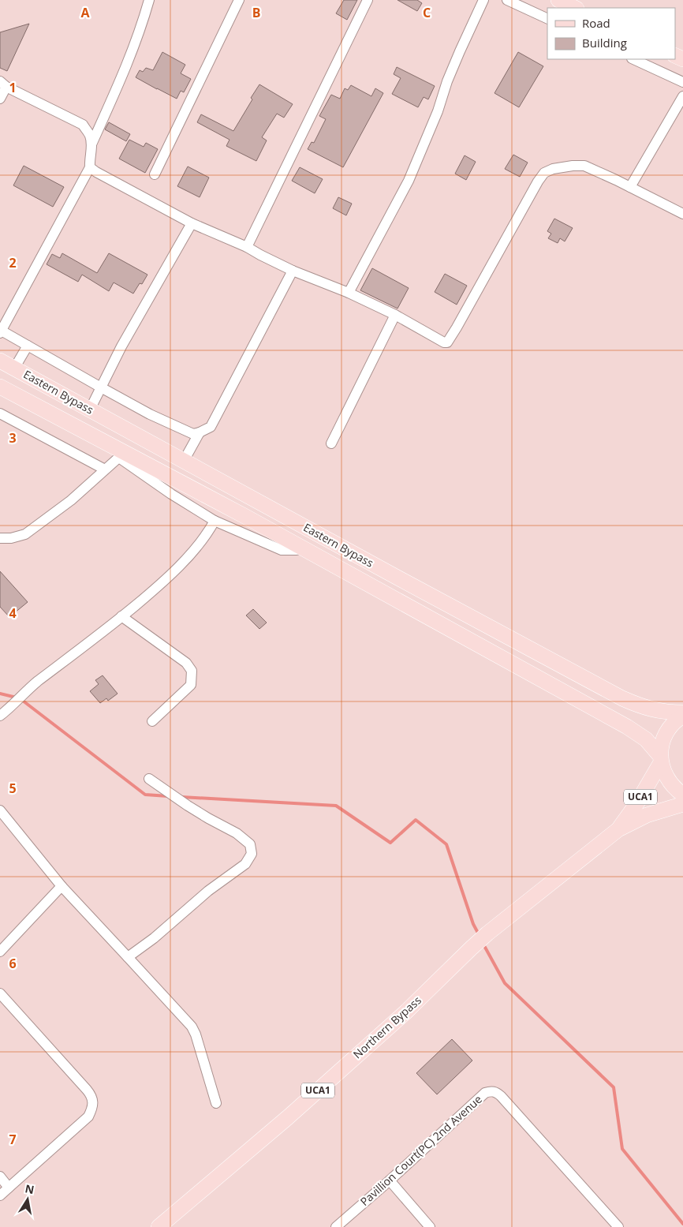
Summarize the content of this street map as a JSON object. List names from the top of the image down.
{
  "streets": {
    "main road": ["Eastern Bypass", "UCA1", "Northern Bypass"],
    "street": ["Pavillion Court(PC) 2nd Avenue"]
  },
  "crossings": [
    ["Eastern Bypass", "UCA1"],
    ["UCA1", "Northern Bypass"]
  ],
  "legend": ["Road", "Building"],
  "north": "top",
  "grid": {
    "columns": ["A", "B", "C"],
    "rows": [
      "1",
      "2",
      "3",
      "4",
      "5",
      "6",
      "7"
    ]
  }
}
